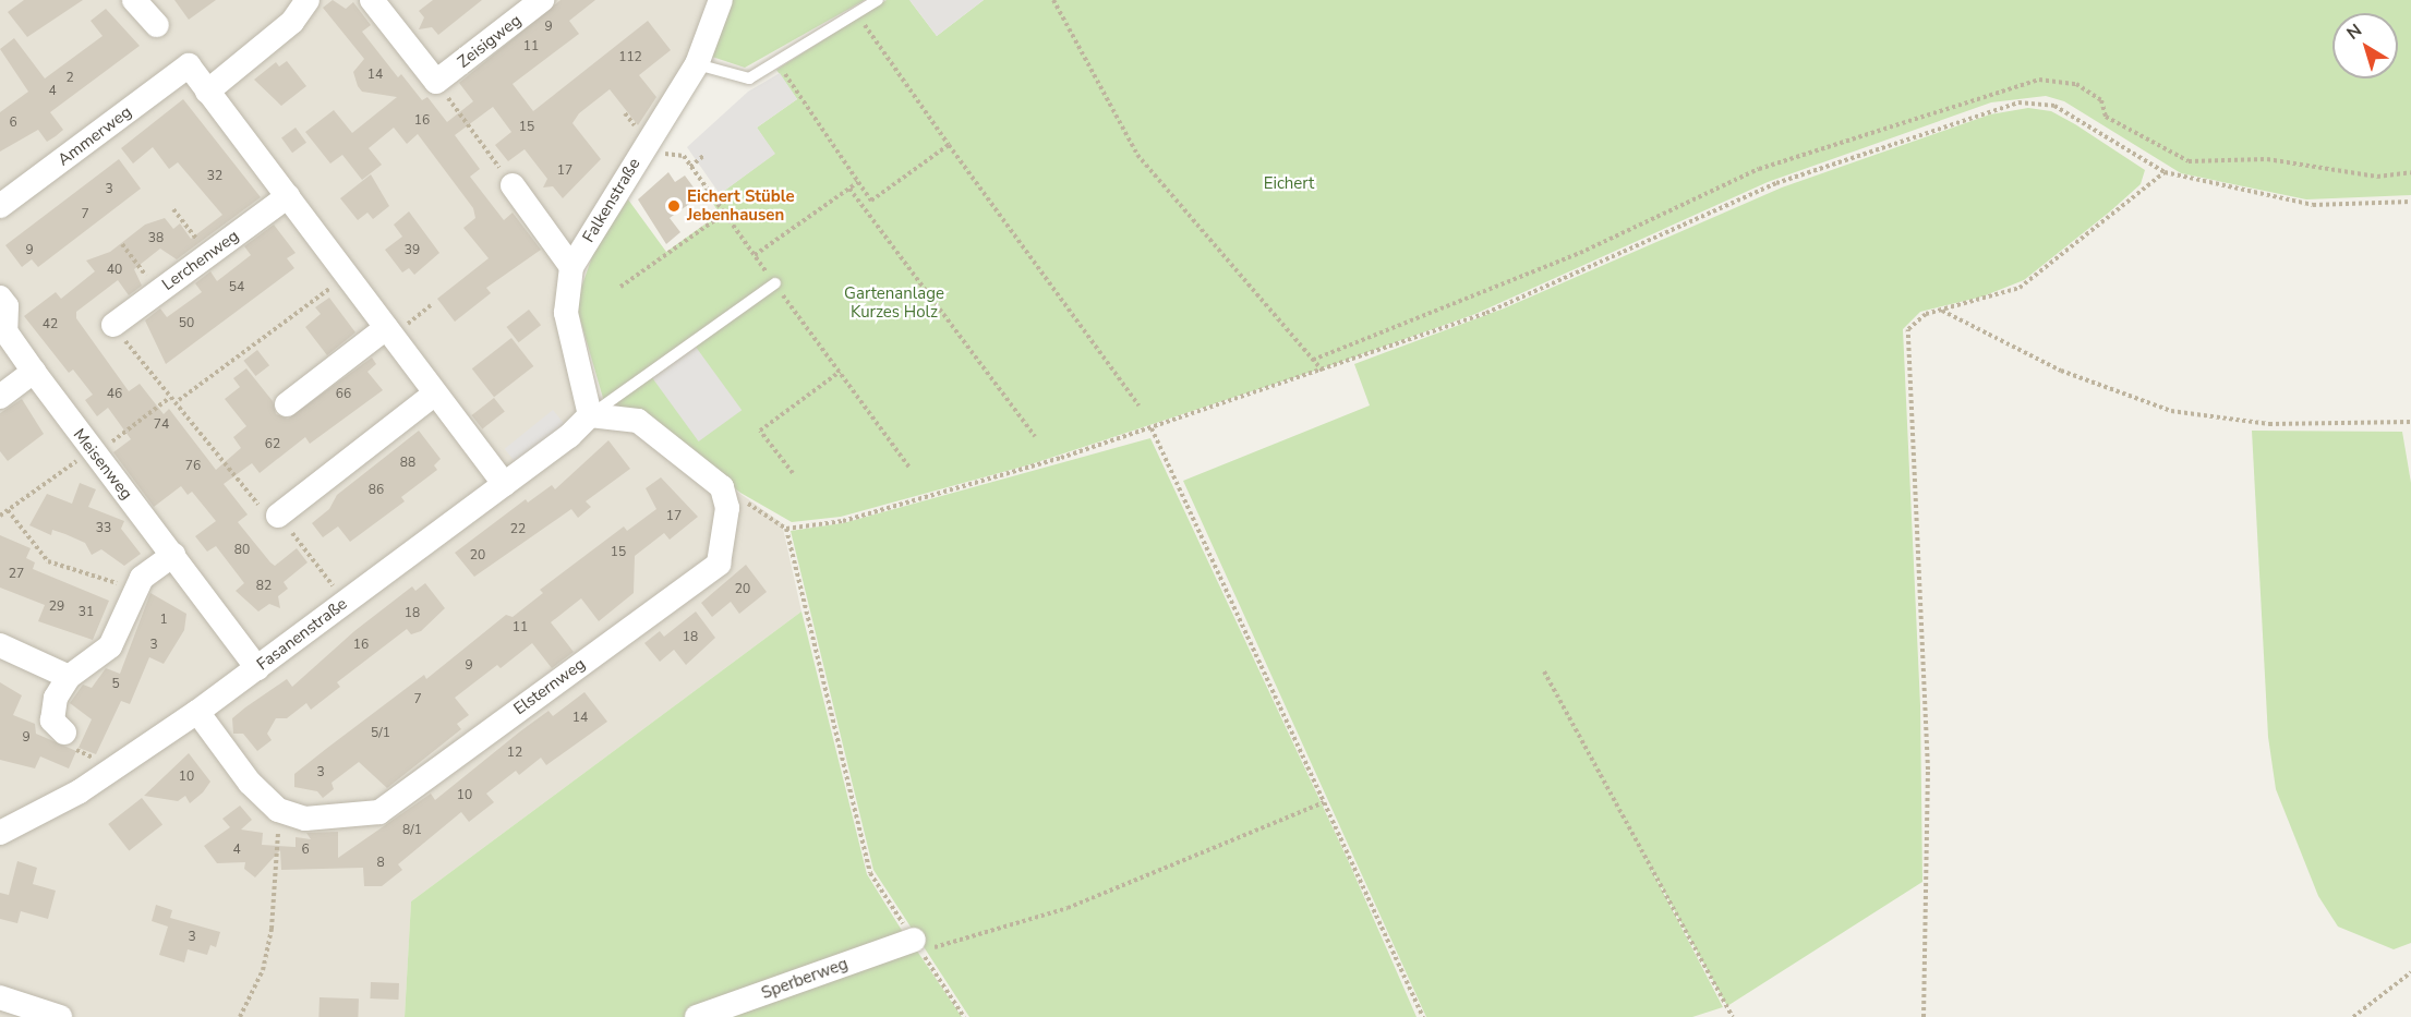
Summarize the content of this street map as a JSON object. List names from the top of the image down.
{
  "streets": {
    "street": [
      "Zeisigweg",
      "Ammerweg",
      "Falkenstraße",
      "Lerchenweg",
      "Meisenweg",
      "Fasanenstraße",
      "Elsternweg",
      "Sperberweg"
    ]
  },
  "crossings": [
    ["Falkenstraße", "Fasanenstraße"],
    ["Meisenweg", "Fasanenstraße"],
    ["Fasanenstraße", "Elsternweg"]
  ],
  "parks": ["Eichert", "Gartenanlage Kurzes Holz"],
  "places": ["Eichert Stüble Jebenhausen"],
  "house_numbers": [
    "9",
    "11",
    "112",
    "14",
    "2",
    "4",
    "16",
    "6",
    "15",
    "17",
    "32",
    "3",
    "7",
    "38",
    "9",
    "39",
    "40",
    "54",
    "50",
    "42",
    "46",
    "66",
    "74",
    "62",
    "88",
    "76",
    "86",
    "17",
    "33",
    "22",
    "80",
    "15",
    "20",
    "27",
    "82",
    "20",
    "29",
    "31",
    "18",
    "1",
    "11",
    "18",
    "3",
    "16",
    "9",
    "5",
    "7",
    "14",
    "5/1",
    "9",
    "12",
    "3",
    "10",
    "10",
    "8/1",
    "4",
    "6",
    "8",
    "3"
  ],
  "north": "top left"
}
